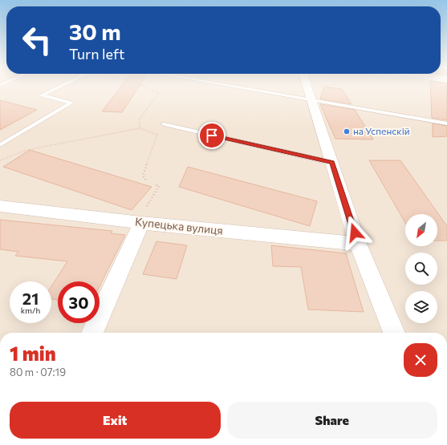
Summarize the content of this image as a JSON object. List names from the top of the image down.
{
  "streets": {
    "street": ["Купецька вулиця"]
  },
  "places": ["на Успенскій"],
  "north": "bottom left",
  "page": {
    "turn": ["30 m", "Turn left"],
    "speed": "21 km/h",
    "limit": "30",
    "heading": ["1 min", "80 m · 07:19"],
    "buttons": ["Exit", "Share"]
  }
}
